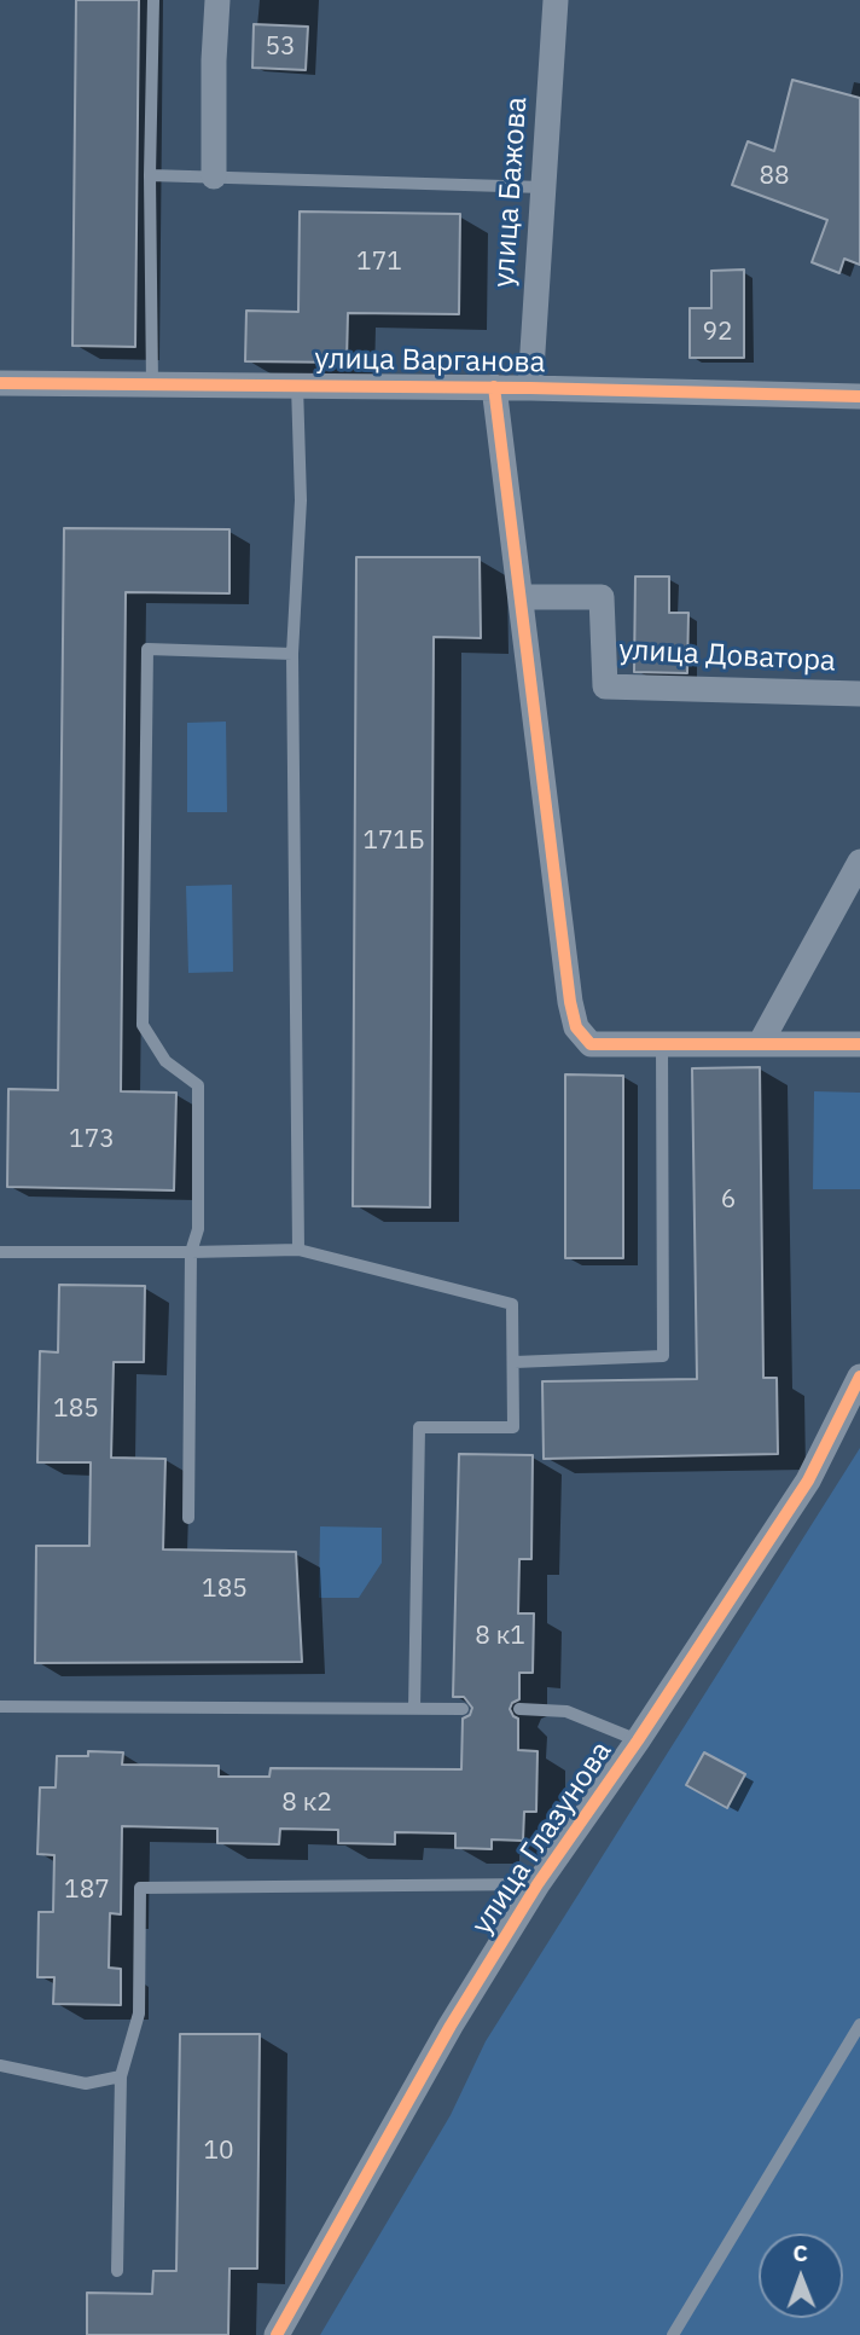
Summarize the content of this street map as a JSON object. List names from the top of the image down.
{
  "streets": {
    "street": [
      "улица Бажова",
      "улица Варганова",
      "улица Доватора",
      "улица Глазунова"
    ]
  },
  "crossings": [
    ["улица Бажова", "улица Варганова"]
  ],
  "house_numbers": [
    "53",
    "88",
    "171",
    "92",
    "171Б",
    "173",
    "6",
    "185",
    "185",
    "8 к1",
    "8 к2",
    "187",
    "10"
  ],
  "north": "top"
}
